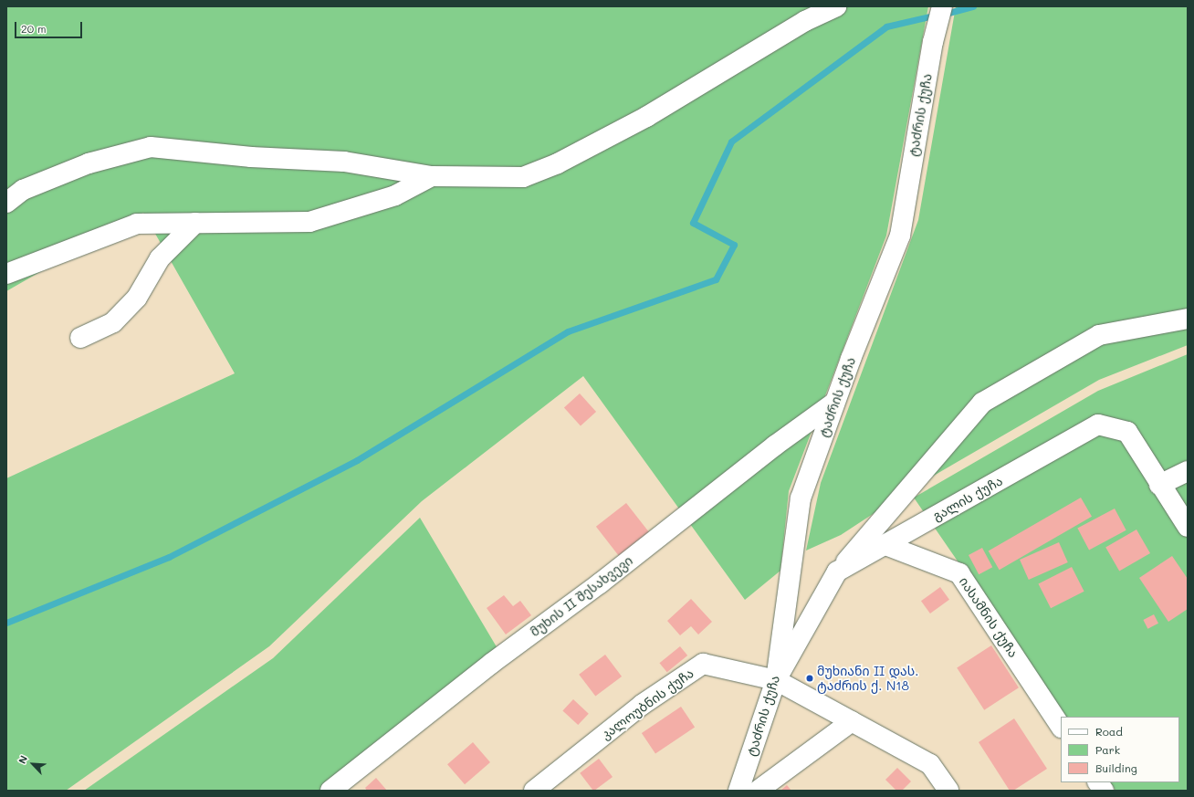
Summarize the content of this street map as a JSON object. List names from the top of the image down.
{
  "streets": {
    "street": [
      "ტაძრის ქუჩა",
      "გალის ქუჩა",
      "მუხის II შესახვევი",
      "იასამნის ქუჩა",
      "კალოუბნის ქუჩა"
    ]
  },
  "crossings": [
    ["ტაძრის ქუჩა", "მუხის II შესახვევი"],
    ["ტაძრის ქუჩა", "კალოუბნის ქუჩა"],
    ["გალის ქუჩა", "იასამნის ქუჩა"]
  ],
  "places": ["მუხიანი II დას. ტაძრის ქ. N18"],
  "legend": ["Road", "Park", "Building"],
  "scale_bar": "20 m",
  "north": "top left"
}
